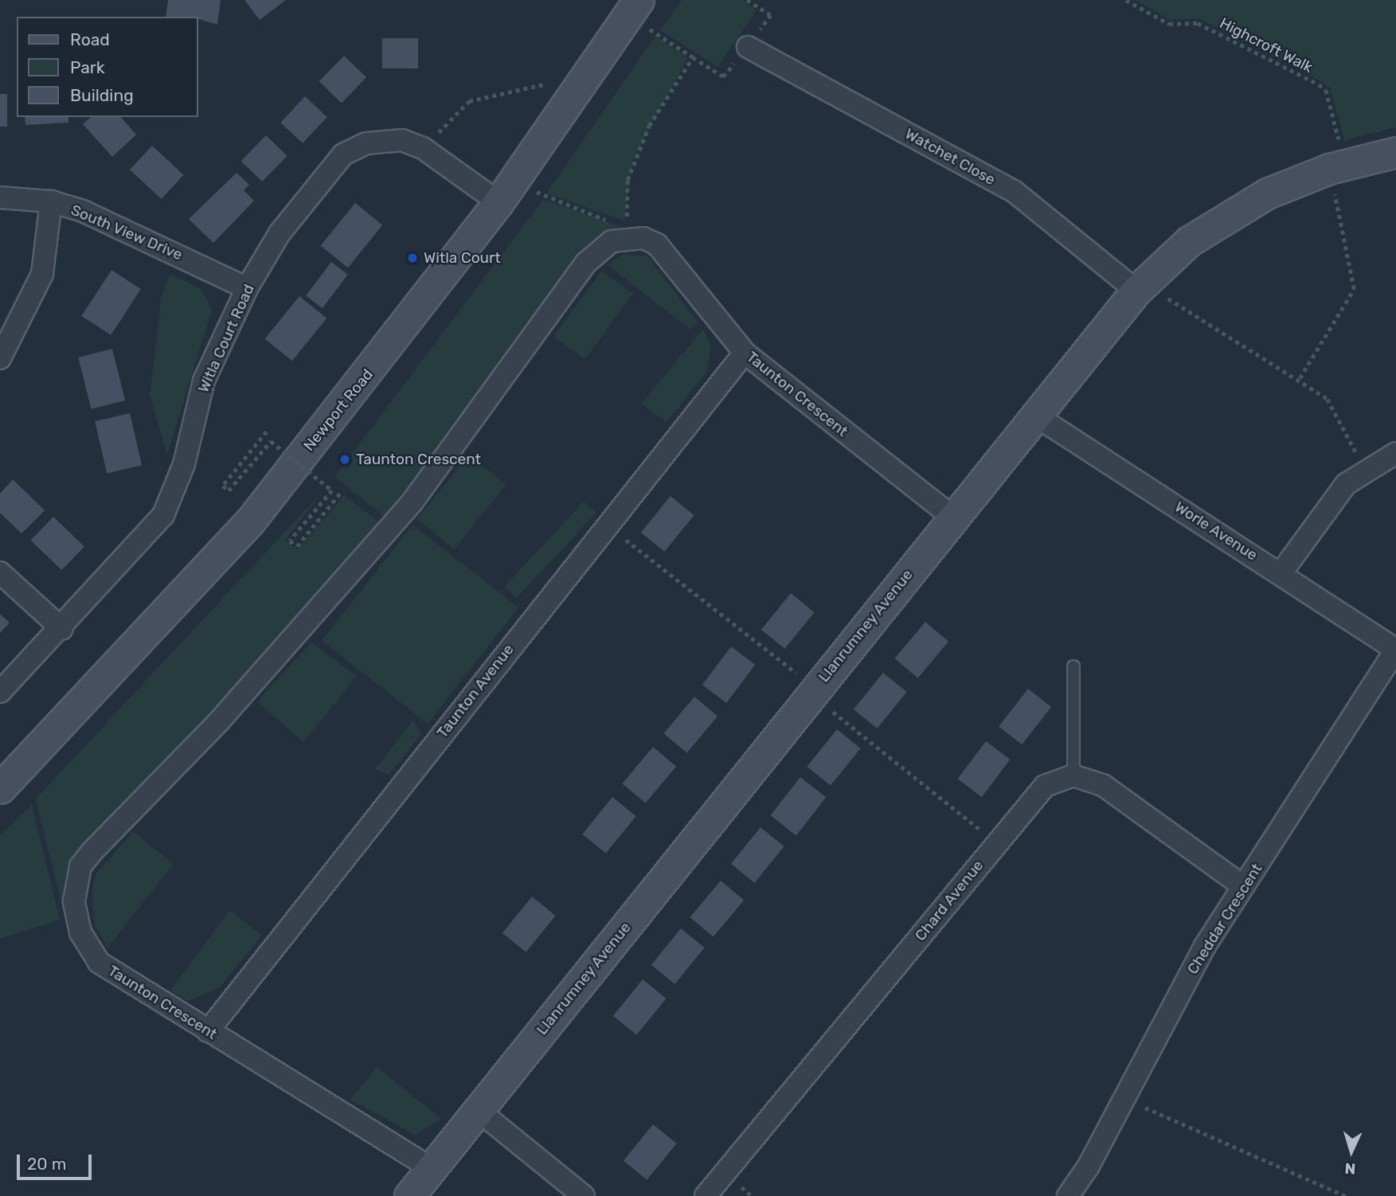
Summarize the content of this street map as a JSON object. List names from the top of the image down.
{
  "streets": {
    "street": [
      "Watchet Close",
      "South View Drive",
      "Witla Court Road",
      "Taunton Crescent",
      "Newport Road",
      "Worle Avenue",
      "Llanrumney Avenue",
      "Taunton Avenue",
      "Chard Avenue",
      "Cheddar Crescent"
    ],
    "path": ["Highcroft Walk"]
  },
  "crossings": [
    ["Highcroft Walk", "Llanrumney Avenue"],
    ["Watchet Close", "Llanrumney Avenue"],
    ["South View Drive", "Witla Court Road"],
    ["Witla Court Road", "Newport Road"],
    ["Taunton Crescent", "Llanrumney Avenue"],
    ["Taunton Crescent", "Taunton Avenue"],
    ["Worle Avenue", "Llanrumney Avenue"],
    ["Worle Avenue", "Cheddar Crescent"]
  ],
  "places": ["Witla Court", "Taunton Crescent"],
  "legend": ["Road", "Park", "Building"],
  "scale_bar": "20 m",
  "north": "bottom"
}
